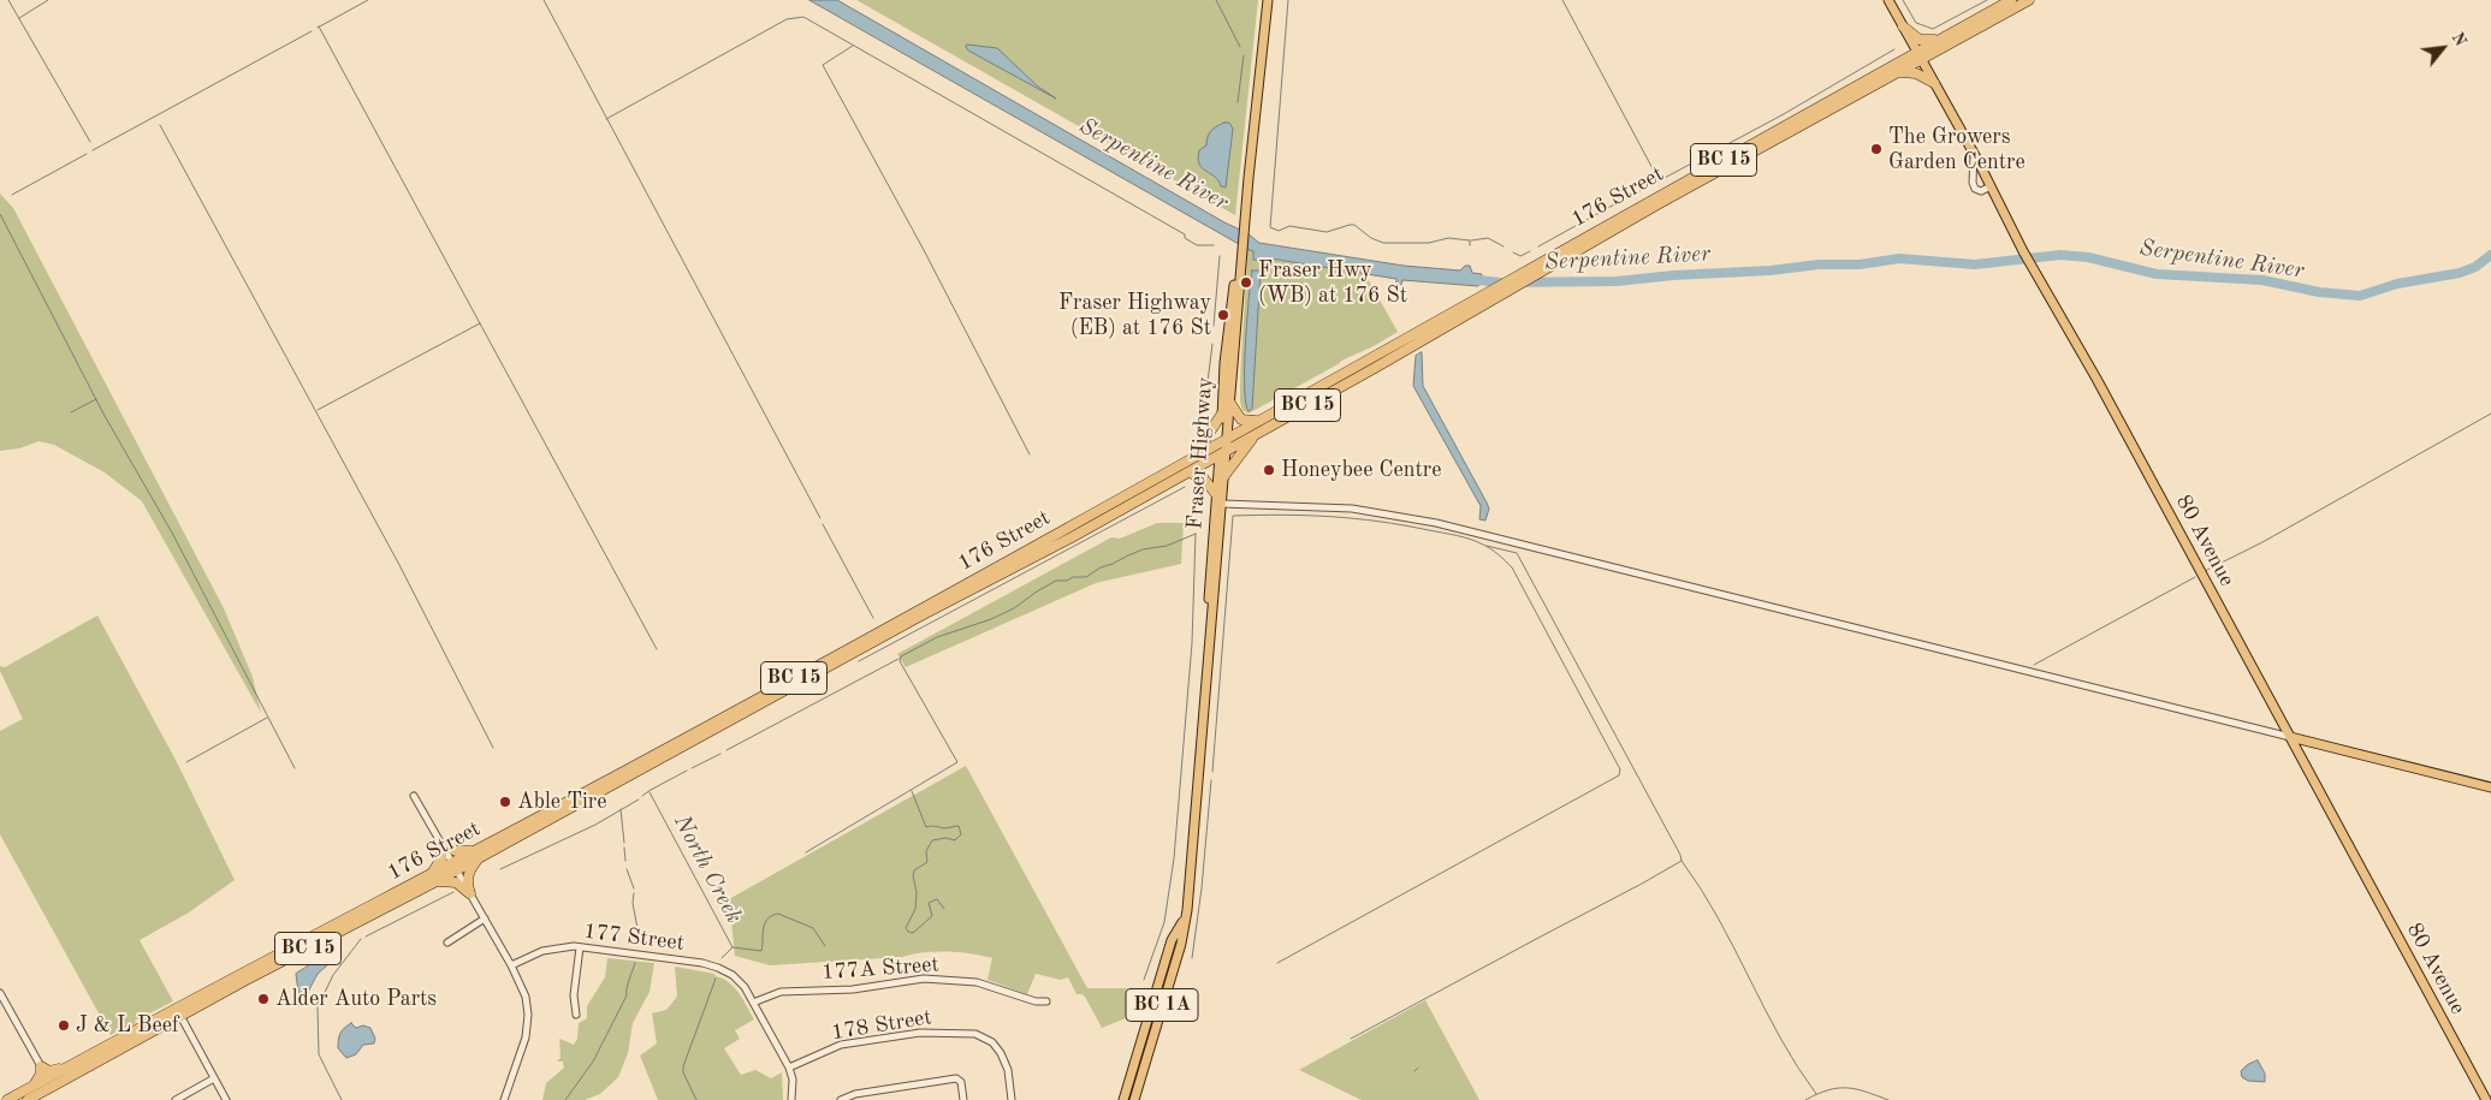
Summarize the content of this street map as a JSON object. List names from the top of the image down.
{
  "streets": {
    "highway": ["BC 15", "176 Street"],
    "main road": ["Fraser Highway", "80 Avenue", "BC 1A"],
    "street": ["177 Street", "177A Street", "178 Street"]
  },
  "crossings": [
    ["BC 15", "176 Street"],
    ["176 Street", "Fraser Highway"],
    ["176 Street", "80 Avenue"],
    ["177 Street", "177A Street"]
  ],
  "water": ["Serpentine River", "North Creek"],
  "places": [
    "The Growers Garden Centre",
    "Fraser Hwy (WB) at 176 St",
    "Fraser Highway (EB) at 176 St",
    "Honeybee Centre",
    "Able Tire",
    "Alder Auto Parts",
    "J & L Beef"
  ],
  "north": "top right"
}
